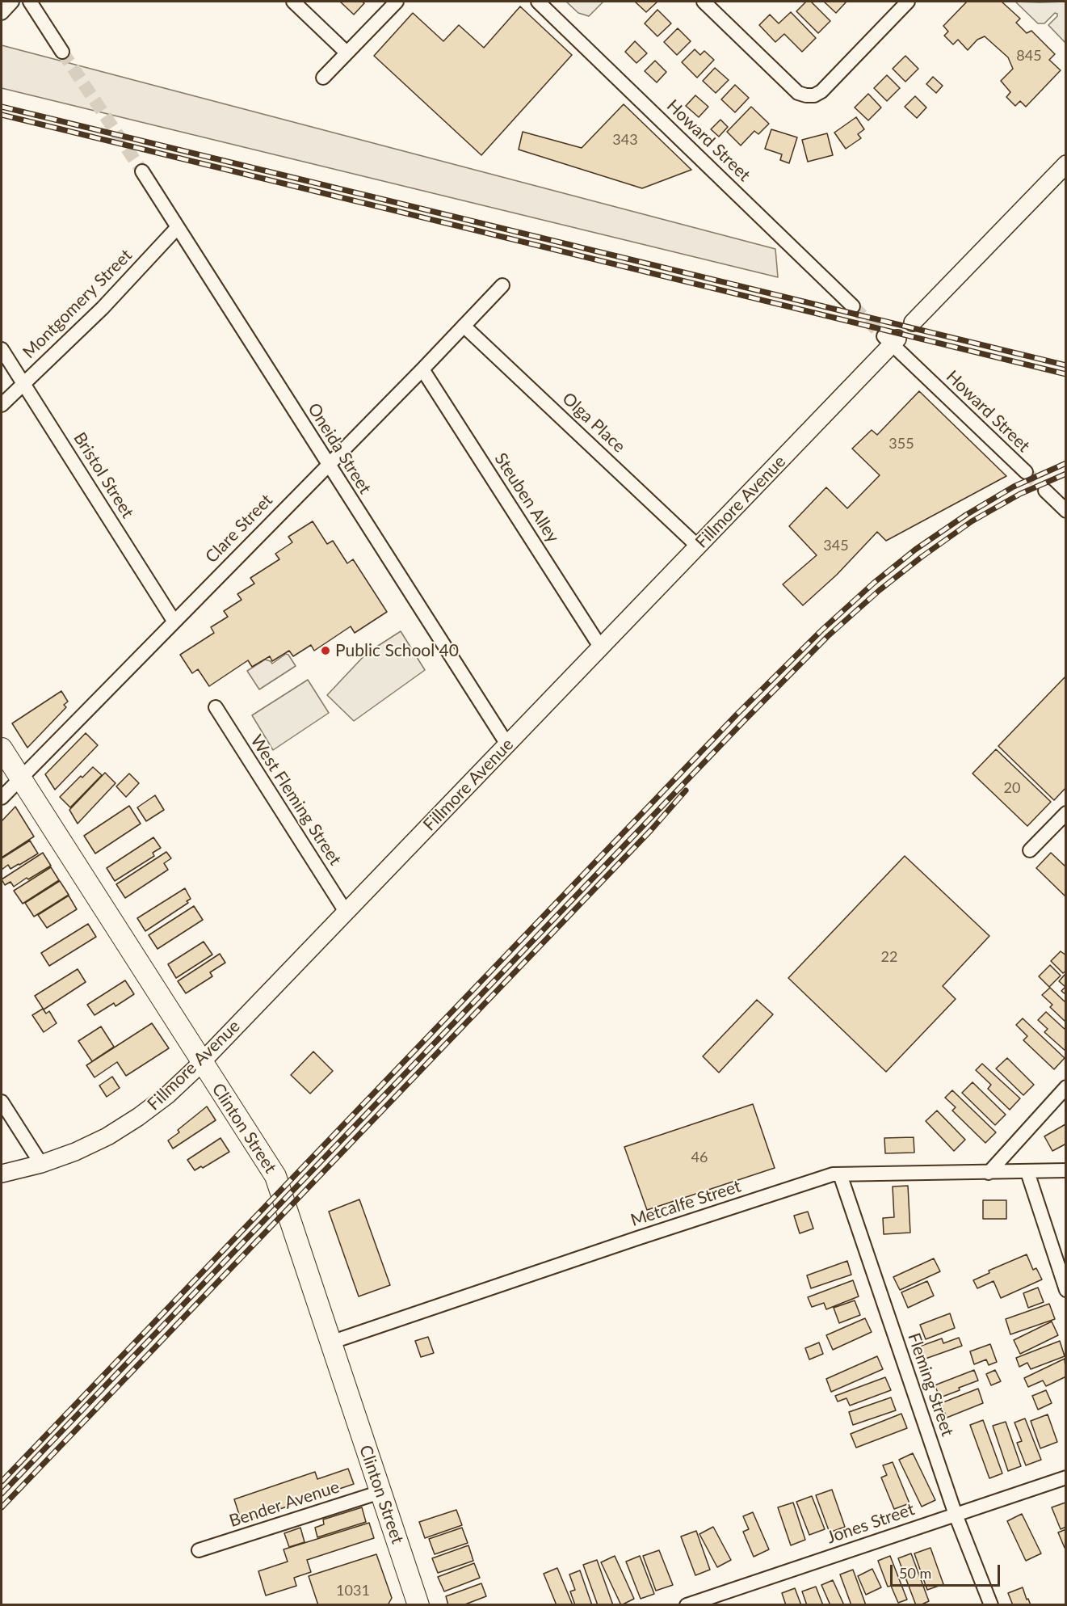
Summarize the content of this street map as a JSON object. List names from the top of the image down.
{
  "streets": {
    "main road": ["Clinton Street"],
    "street": [
      "Howard Street",
      "Montgomery Street",
      "Olga Place",
      "Oneida Street",
      "Bristol Street",
      "Steuben Alley",
      "Fillmore Avenue",
      "Clare Street",
      "West Fleming Street",
      "Metcalfe Street",
      "Fleming Street",
      "Bender Avenue",
      "Jones Street"
    ]
  },
  "crossings": [
    ["Howard Street", "Fillmore Avenue"],
    ["Montgomery Street", "Oneida Street"],
    ["Montgomery Street", "Bristol Street"],
    ["Olga Place", "Fillmore Avenue"],
    ["Olga Place", "Clare Street"],
    ["Oneida Street", "Fillmore Avenue"],
    ["Oneida Street", "Clare Street"],
    ["Bristol Street", "Clare Street"],
    ["Steuben Alley", "Fillmore Avenue"],
    ["Steuben Alley", "Clare Street"],
    ["Fillmore Avenue", "West Fleming Street"],
    ["Fillmore Avenue", "Clinton Street"],
    ["Clare Street", "Clinton Street"],
    ["Clinton Street", "Metcalfe Street"],
    ["Clinton Street", "Bender Avenue"],
    ["Metcalfe Street", "Fleming Street"],
    ["Fleming Street", "Jones Street"]
  ],
  "places": ["Public School 40"],
  "house_numbers": [
    "845",
    "343",
    "355",
    "345",
    "20",
    "22",
    "46",
    "1031"
  ],
  "scale_bar": "50 m"
}
